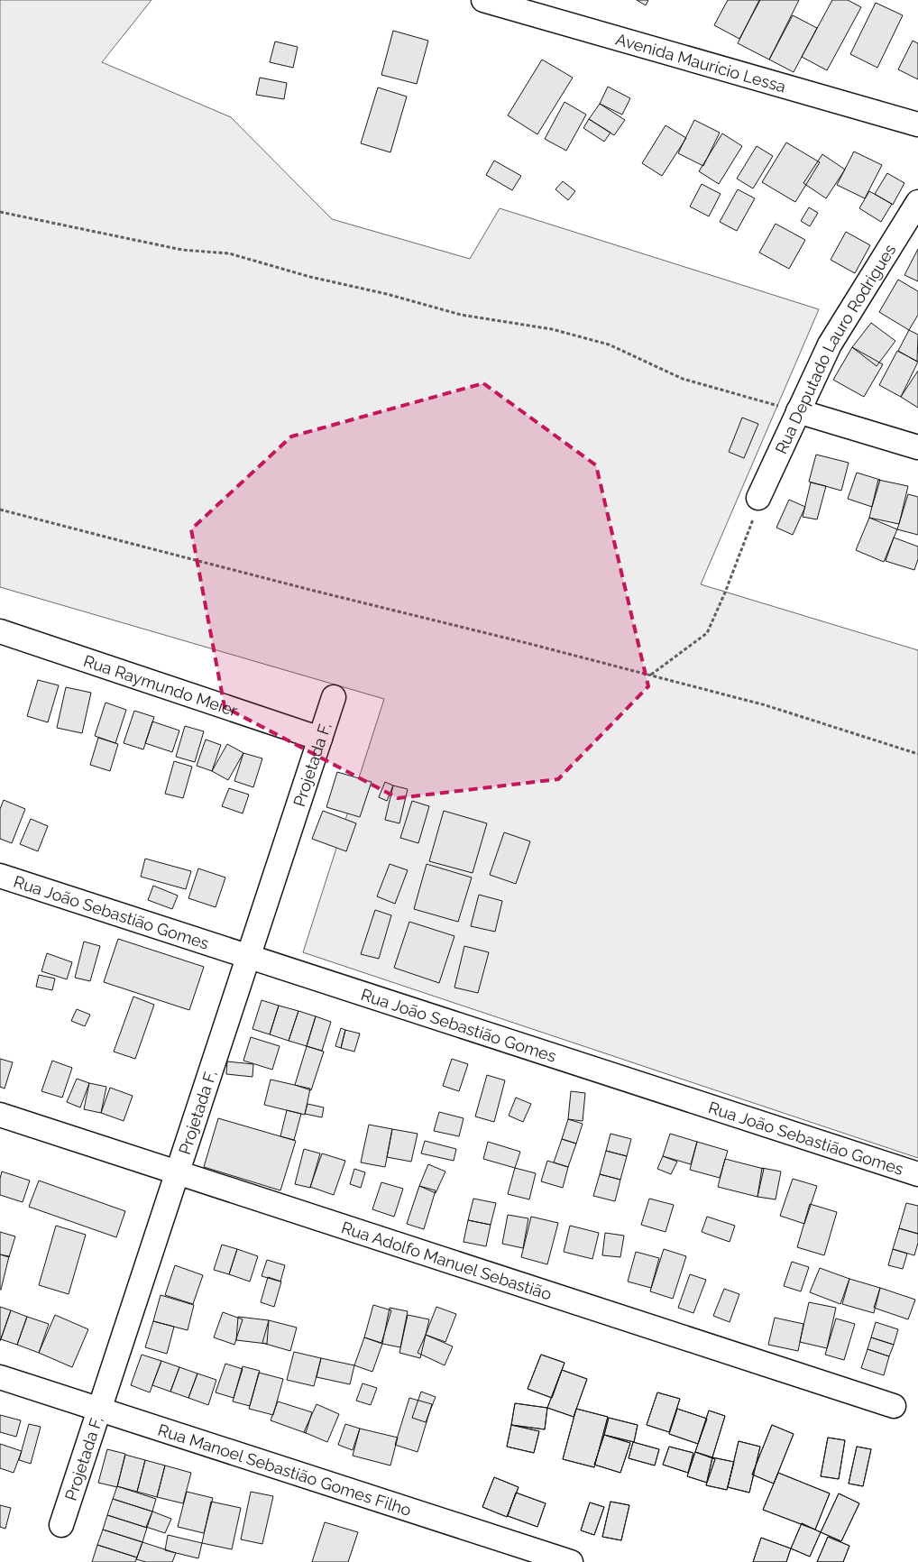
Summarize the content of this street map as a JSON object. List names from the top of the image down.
{
  "streets": {
    "street": [
      "Avenida Maurício Lessa",
      "Rua Deputado Lauro Rodrigues",
      "Rua Raymundo Meier",
      "Projetada F,",
      "Rua João Sebastião Gomes",
      "Rua Adolfo Manuel Sebastião",
      "Rua Manoel Sebastião Gomes Filho"
    ]
  },
  "crossings": [
    ["Rua Raymundo Meier", "Projetada F,"],
    ["Projetada F,", "Rua João Sebastião Gomes"],
    ["Projetada F,", "Rua Adolfo Manuel Sebastião"],
    ["Projetada F,", "Rua Manoel Sebastião Gomes Filho"]
  ]
}
